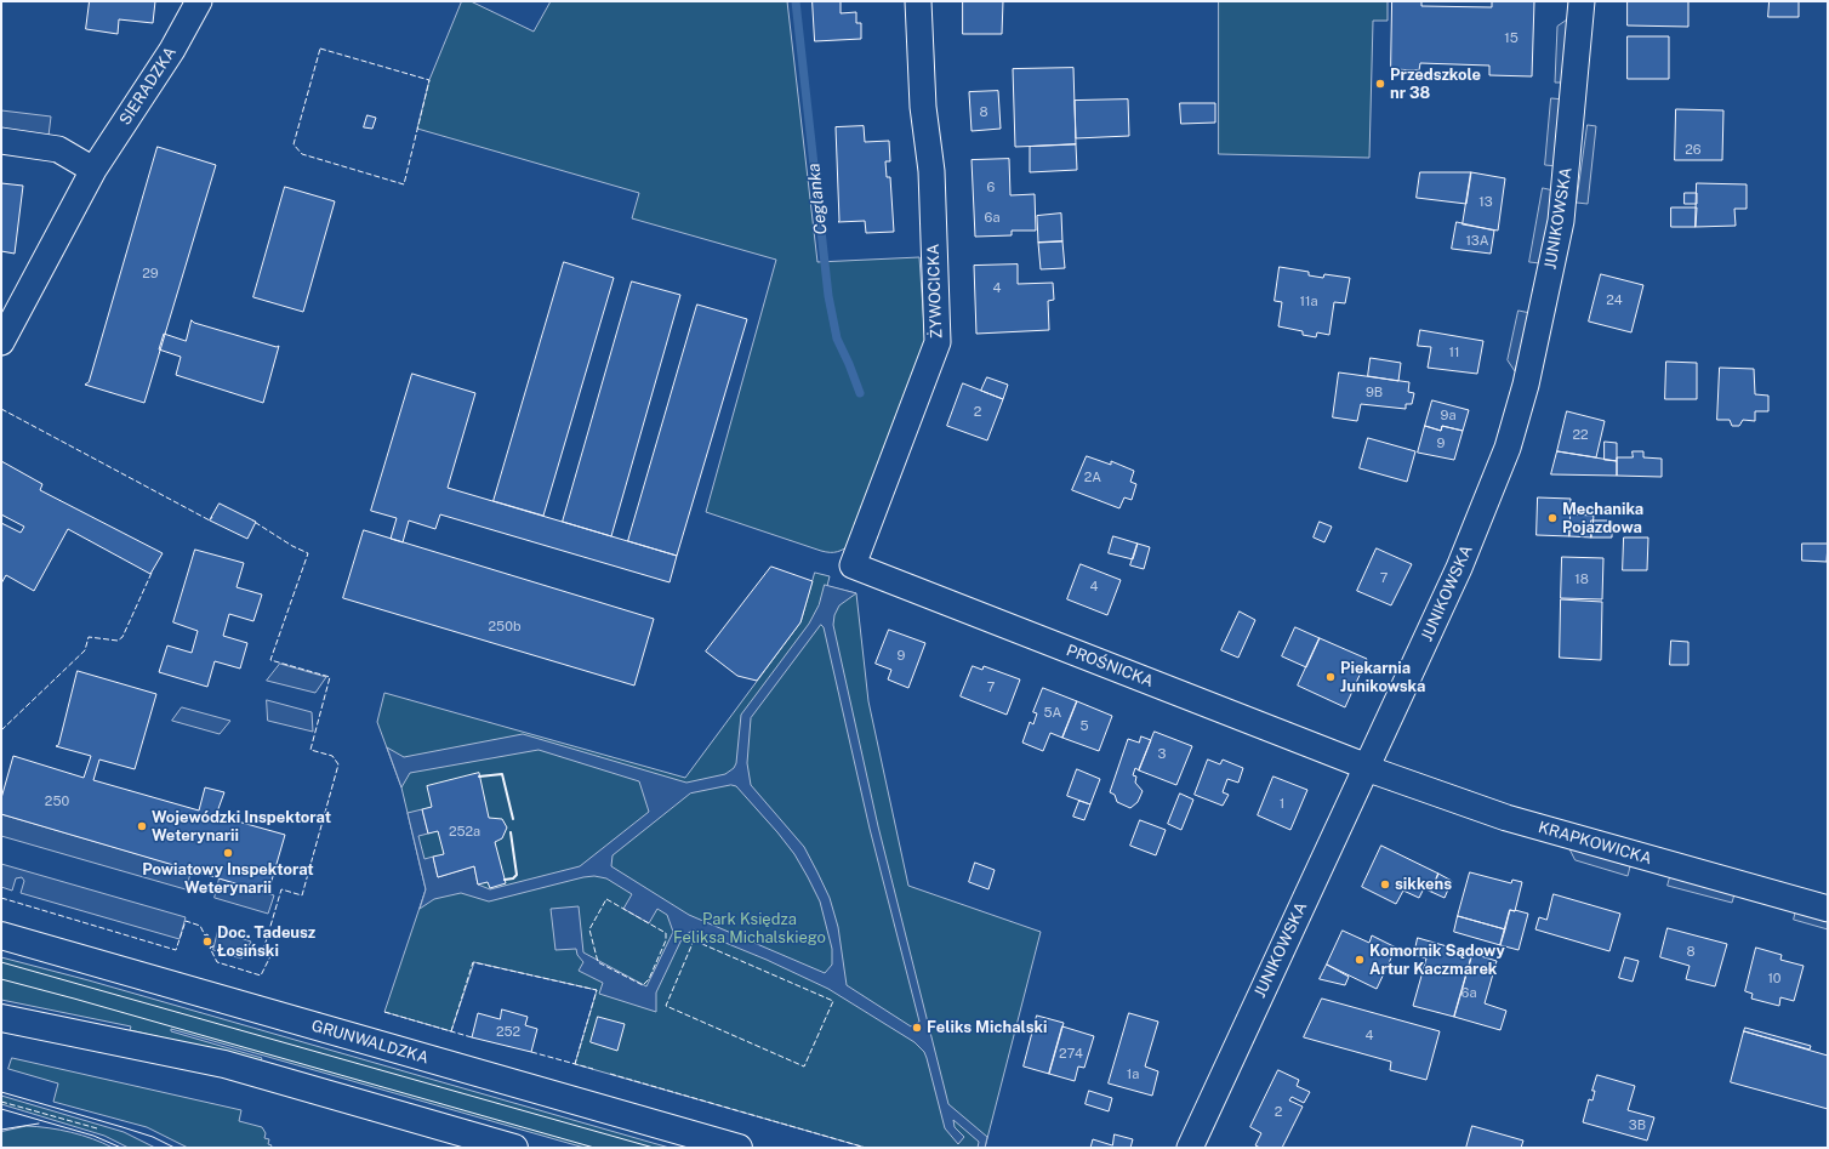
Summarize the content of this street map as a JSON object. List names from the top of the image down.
{
  "streets": {
    "street": [
      "SIERADZKA",
      "JUNIKOWSKA",
      "ŻYWOCICKA",
      "PROŚNICKA",
      "KRAPKOWICKA",
      "GRUNWALDZKA"
    ]
  },
  "crossings": [
    ["JUNIKOWSKA", "PROŚNICKA"],
    ["JUNIKOWSKA", "KRAPKOWICKA"],
    ["ŻYWOCICKA", "PROŚNICKA"],
    ["PROŚNICKA", "KRAPKOWICKA"]
  ],
  "water": ["Ceglanka"],
  "parks": ["Park Księdza Feliksa Michalskiego"],
  "places": [
    "Przedszkole nr 38",
    "Mechanika Pojazdowa",
    "Piekarnia Junikowska",
    "Wojewódzki Inspektorat Weterynarii",
    "Powiatowy Inspektorat Weterynarii",
    "sikkens",
    "Doc. Tadeusz Łosiński",
    "Komornik Sądowy Artur Kaczmarek",
    "Feliks Michalski"
  ],
  "house_numbers": [
    "15",
    "8",
    "26",
    "6",
    "13",
    "6a",
    "13A",
    "29",
    "4",
    "24",
    "11a",
    "11",
    "9B",
    "2",
    "9a",
    "22",
    "9",
    "2A",
    "7",
    "18",
    "4",
    "250b",
    "9",
    "7",
    "5A",
    "5",
    "3",
    "250",
    "1",
    "252a",
    "8",
    "10",
    "6a",
    "252",
    "4",
    "274",
    "1a",
    "2",
    "3B"
  ]
}
